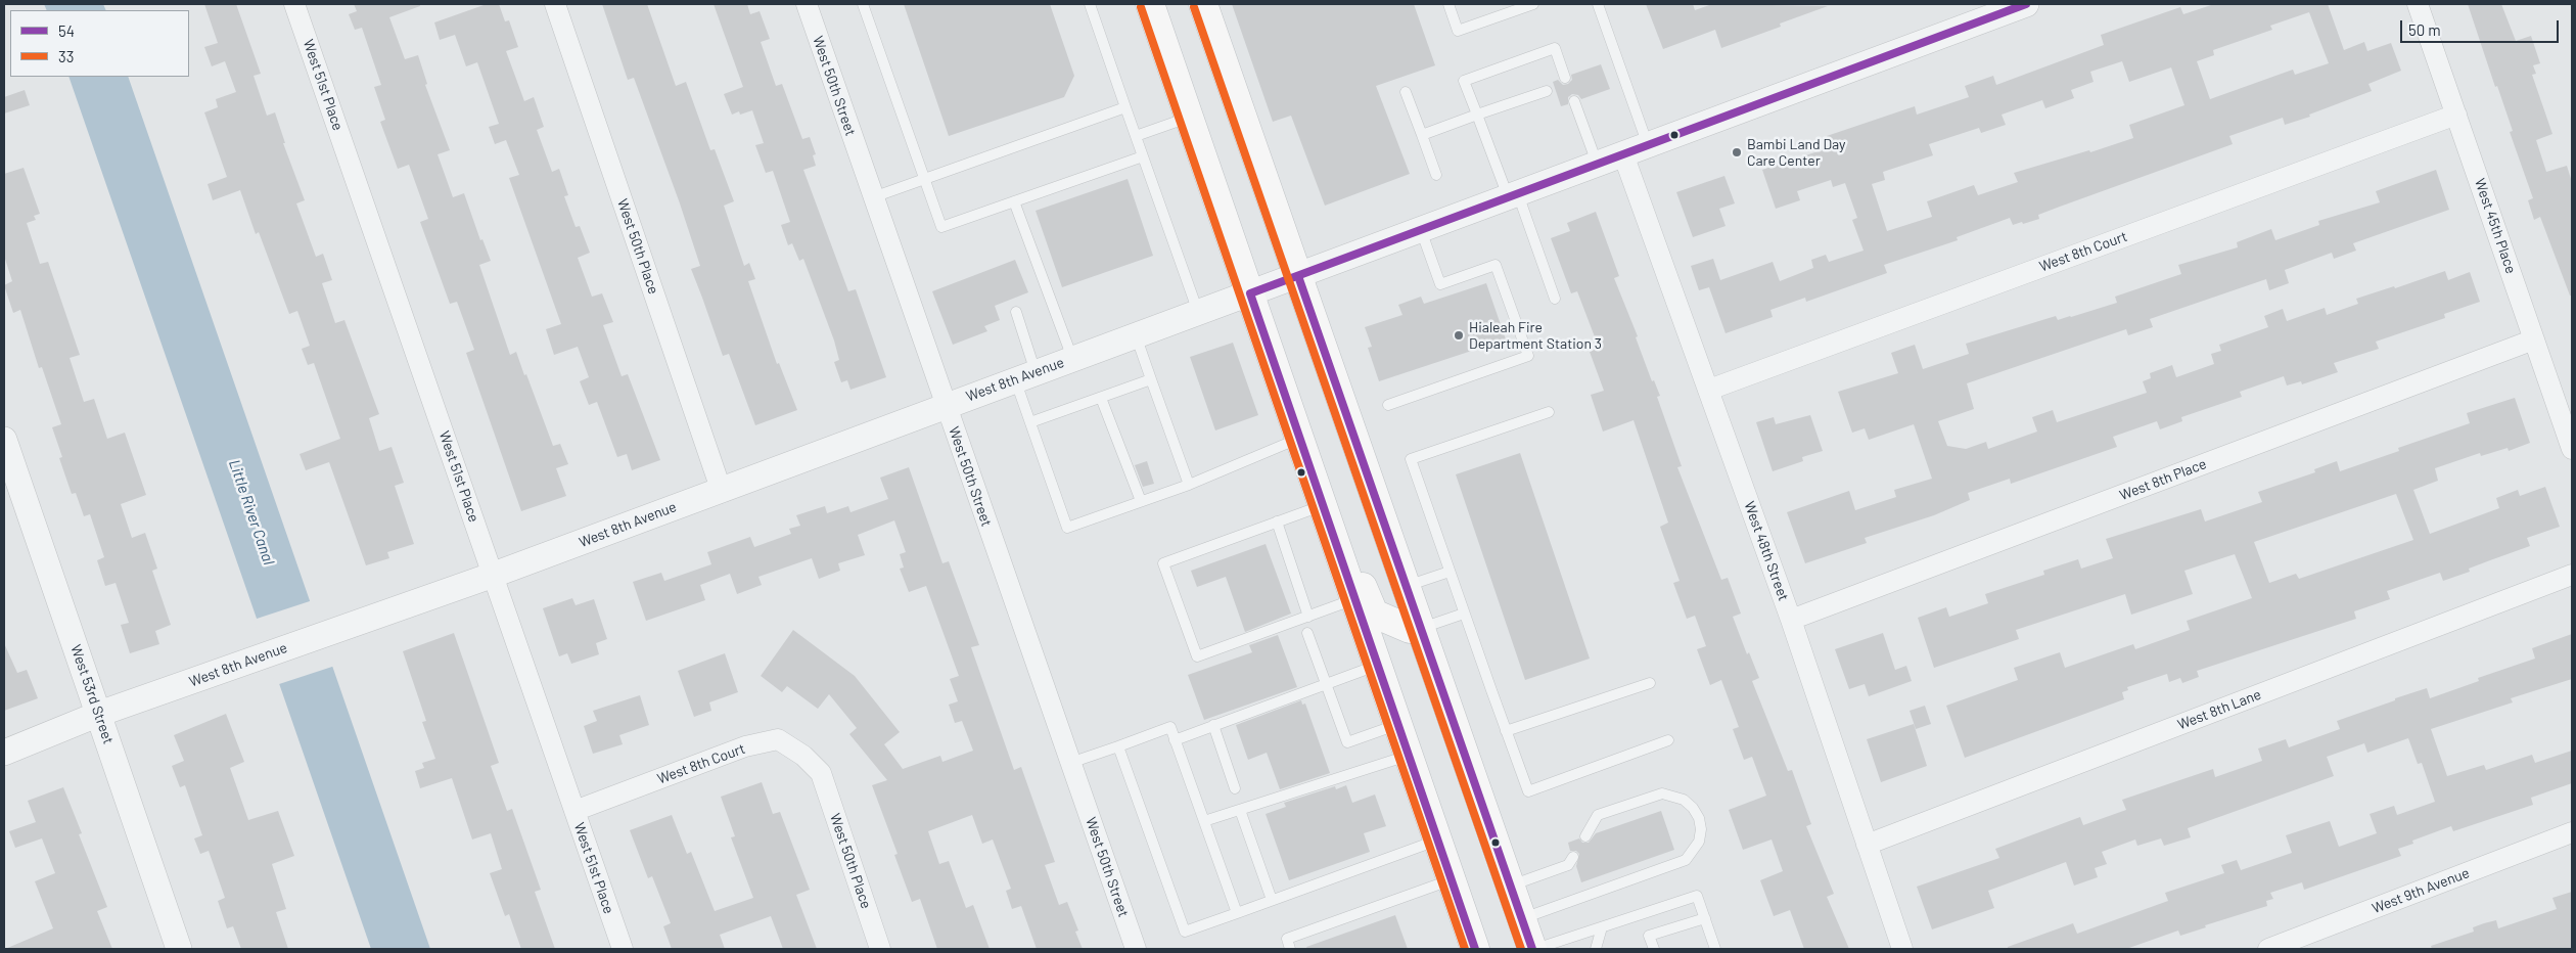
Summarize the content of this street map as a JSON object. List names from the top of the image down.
{
  "streets": {
    "street": [
      "West 51st Place",
      "West 50th Street",
      "West 45th Place",
      "West 50th Place",
      "West 8th Court",
      "West 8th Avenue",
      "West 8th Place",
      "West 48th Street",
      "West 53rd Street",
      "West 8th Lane",
      "West 9th Avenue"
    ]
  },
  "crossings": [
    ["West 51st Place", "West 8th Court"],
    ["West 51st Place", "West 8th Avenue"],
    ["West 50th Street", "West 8th Avenue"],
    ["West 45th Place", "West 8th Court"],
    ["West 45th Place", "West 8th Place"],
    ["West 50th Place", "West 8th Court"],
    ["West 50th Place", "West 8th Avenue"],
    ["West 8th Court", "West 48th Street"],
    ["West 8th Avenue", "West 48th Street"],
    ["West 8th Avenue", "West 53rd Street"],
    ["West 8th Place", "West 48th Street"],
    ["West 48th Street", "West 8th Lane"]
  ],
  "water": ["Little River Canal"],
  "places": ["Bambi Land Day Care Center", "Hialeah Fire Department Station 3"],
  "lines": ["transit line 54", "transit line 33"],
  "legend": ["54", "33"],
  "scale_bar": "50 m"
}
